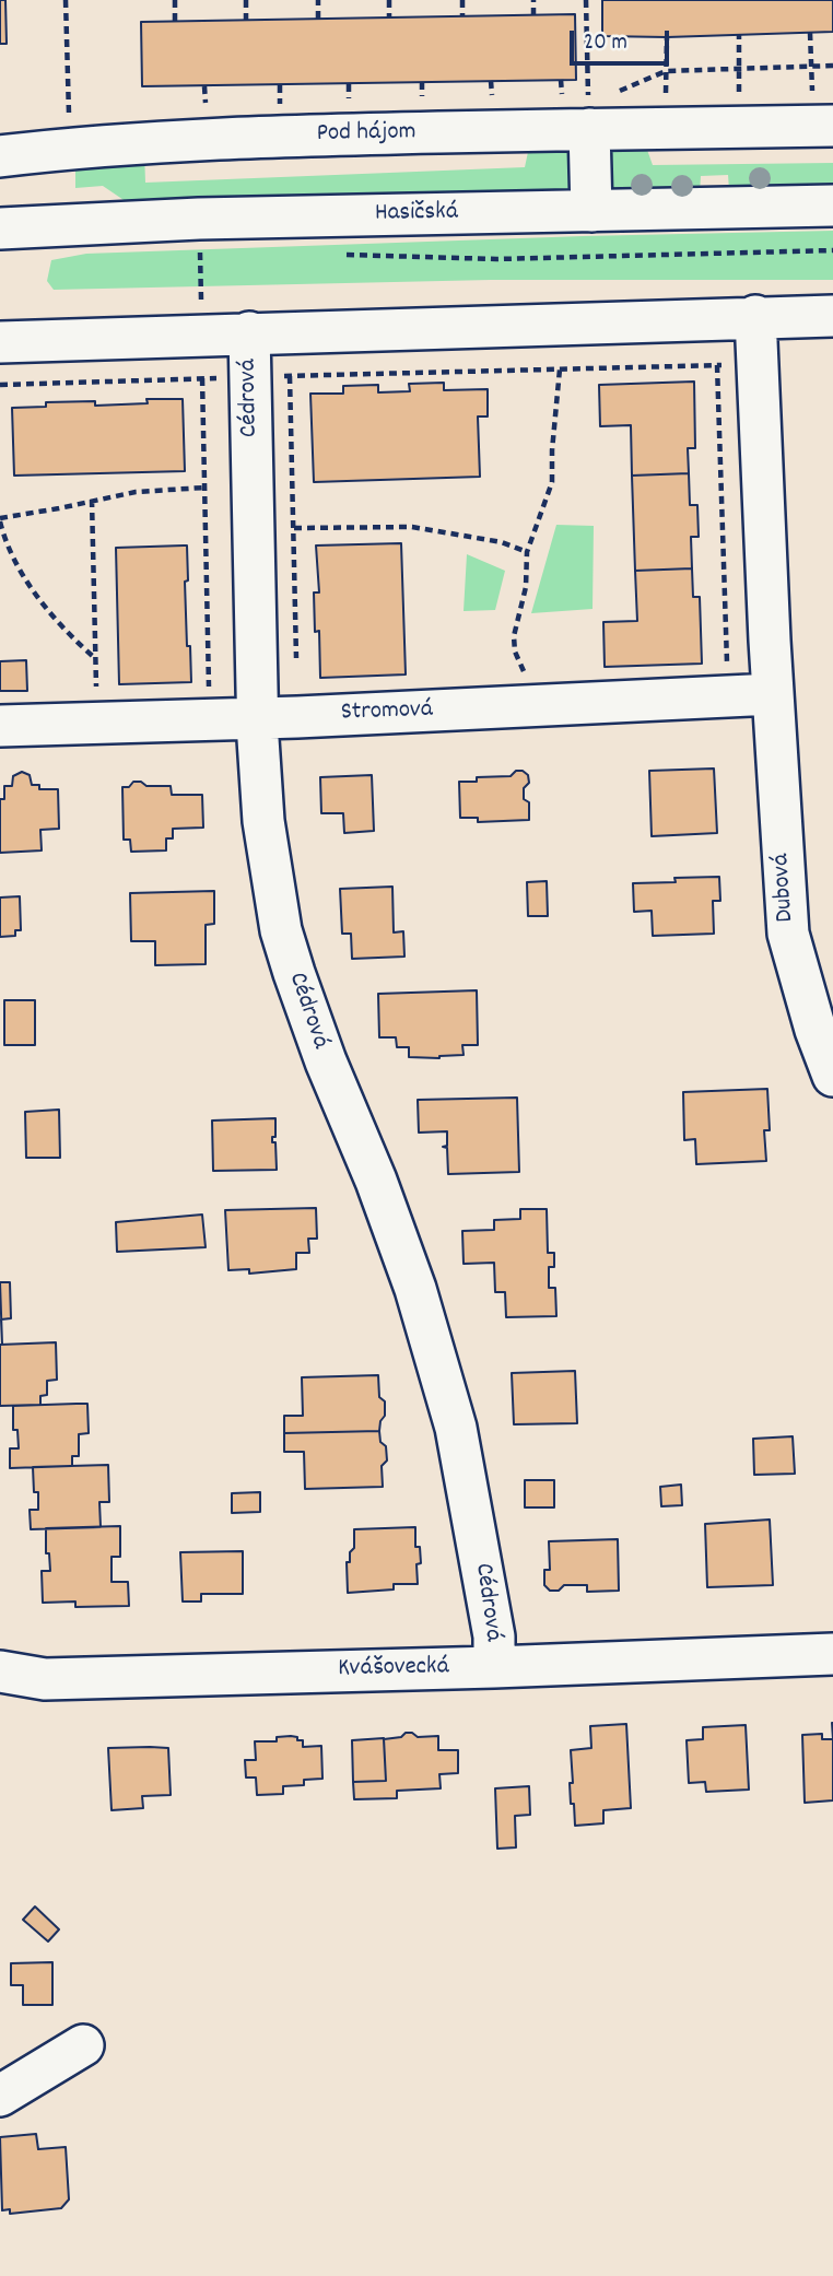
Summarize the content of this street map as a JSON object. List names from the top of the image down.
{
  "streets": {
    "street": [
      "Pod hájom",
      "Hasičská",
      "Cédrová",
      "Stromová",
      "Dubová",
      "Kvášovecká"
    ]
  },
  "crossings": [
    ["Cédrová", "Stromová"],
    ["Cédrová", "Kvášovecká"],
    ["Stromová", "Dubová"]
  ],
  "scale_bar": "20 m"
}
